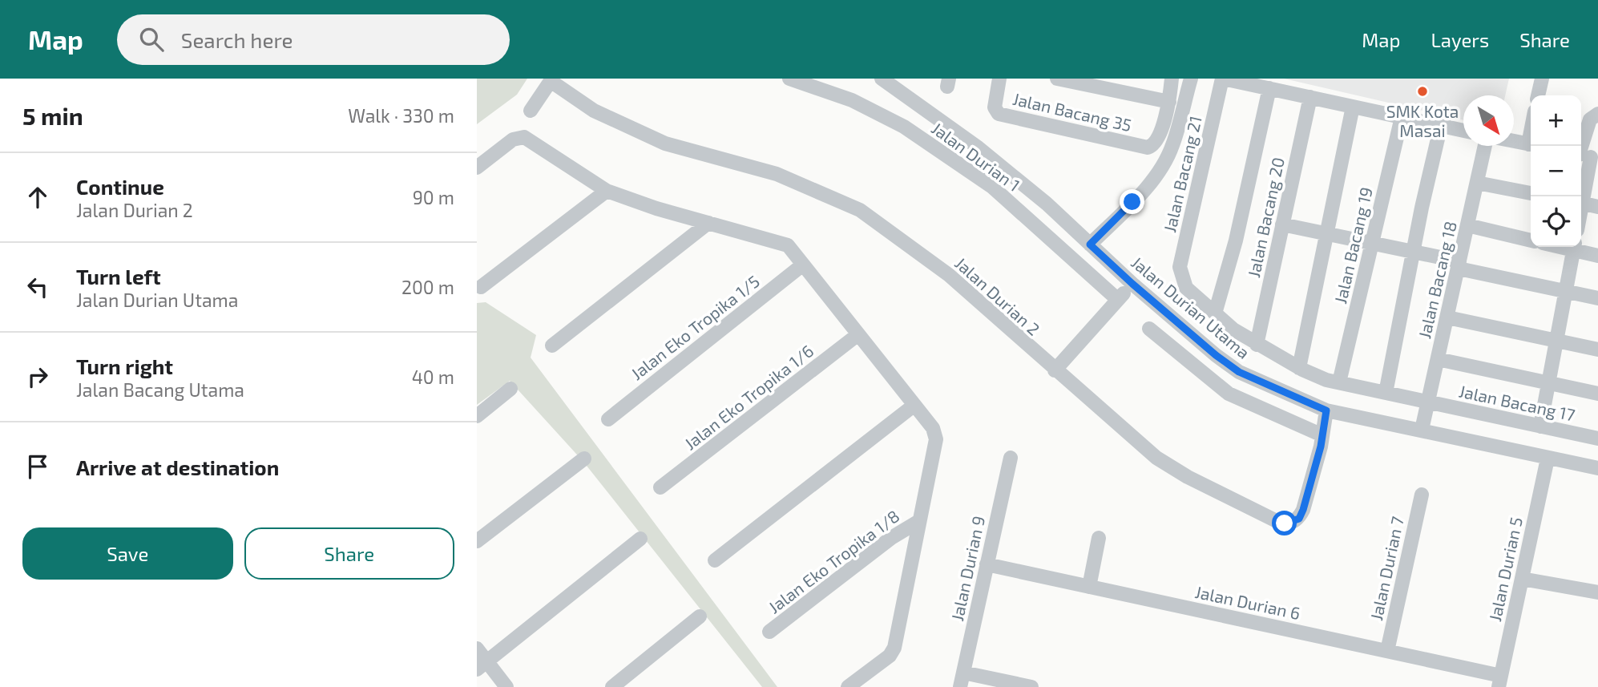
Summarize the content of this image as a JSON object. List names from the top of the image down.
{
  "streets": {
    "street": [
      "Jalan Bacang 35",
      "Jalan Durian 1",
      "Jalan Bacang 21",
      "Jalan Bacang 20",
      "Jalan Bacang 19",
      "Jalan Bacang 18",
      "Jalan Durian 2",
      "Jalan Durian Utama",
      "Jalan Eko Tropika 1/5",
      "Jalan Eko Tropika 1/6",
      "Jalan Bacang 17",
      "Jalan Eko Tropika 1/8",
      "Jalan Durian 9",
      "Jalan Durian 7",
      "Jalan Durian 5",
      "Jalan Durian 6"
    ]
  },
  "crossings": [
    ["Jalan Bacang 21", "Jalan Bacang 17"],
    ["Jalan Bacang 20", "Jalan Bacang 17"],
    ["Jalan Bacang 19", "Jalan Bacang 17"],
    ["Jalan Bacang 18", "Jalan Durian Utama"],
    ["Jalan Bacang 18", "Jalan Bacang 17"],
    ["Jalan Durian 2", "Jalan Durian Utama"],
    ["Jalan Durian Utama", "Jalan Durian 5"],
    ["Jalan Durian 9", "Jalan Durian 6"],
    ["Jalan Durian 7", "Jalan Durian 6"],
    ["Jalan Durian 5", "Jalan Durian 6"]
  ],
  "places": ["SMK Kota Masai"],
  "north": "bottom right",
  "page": {
    "header": "Map",
    "search": "Search here",
    "nav": ["Map", "Layers", "Share"],
    "heading": ["5 min", "Walk · 330 m"],
    "map_buttons": ["+", "−"],
    "list": [
      ["Continue", "Jalan Durian 2", "90 m"],
      ["Turn left", "Jalan Durian Utama", "200 m"],
      ["Turn right", "Jalan Bacang Utama", "40 m"],
      "Arrive at destination"
    ],
    "buttons": ["Save", "Share"]
  }
}
